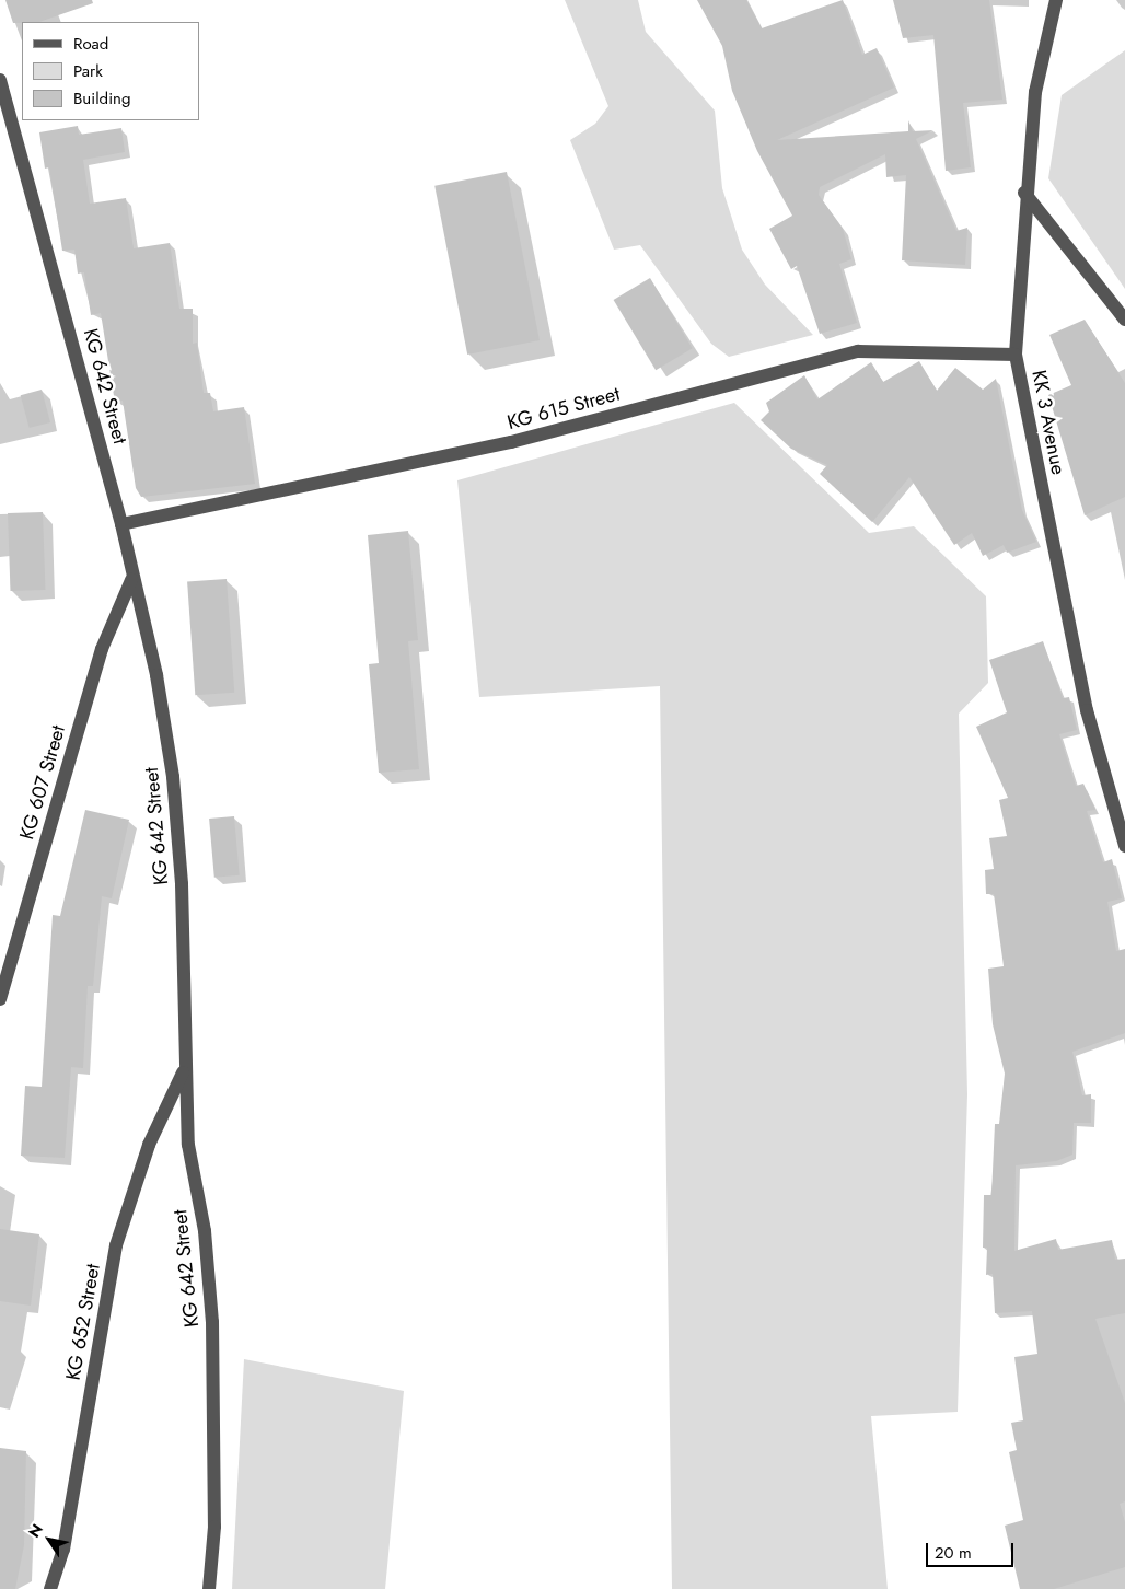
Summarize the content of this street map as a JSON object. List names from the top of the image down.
{
  "streets": {
    "street": [
      "KG 642 Street",
      "KG 615 Street",
      "KK 3 Avenue",
      "KG 607 Street",
      "KG 652 Street"
    ]
  },
  "crossings": [
    ["KG 642 Street", "KG 615 Street"],
    ["KG 642 Street", "KG 607 Street"],
    ["KG 642 Street", "KG 652 Street"],
    ["KG 615 Street", "KK 3 Avenue"]
  ],
  "legend": ["Road", "Park", "Building"],
  "scale_bar": "20 m",
  "north": "top left"
}
